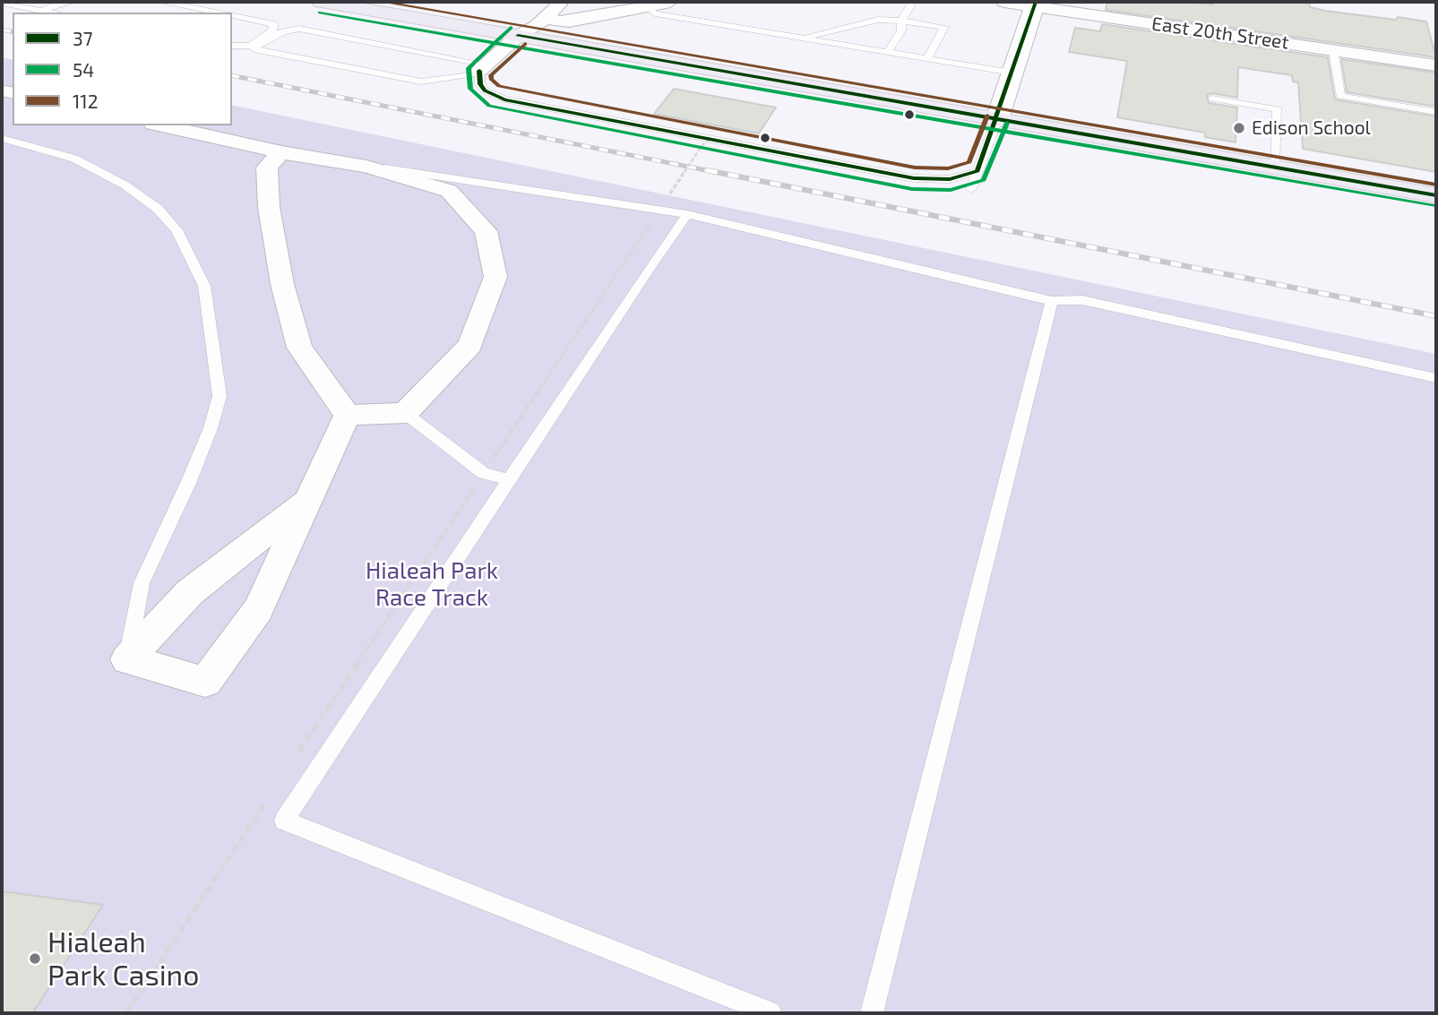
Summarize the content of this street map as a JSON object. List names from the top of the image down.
{
  "streets": {
    "street": ["East 20th Street"]
  },
  "parks": ["Hialeah Park Race Track"],
  "places": ["Edison School", "Hialeah Park Casino"],
  "lines": ["transit line 37", "transit line 112", "transit line 54"],
  "legend": ["37", "54", "112"]
}
